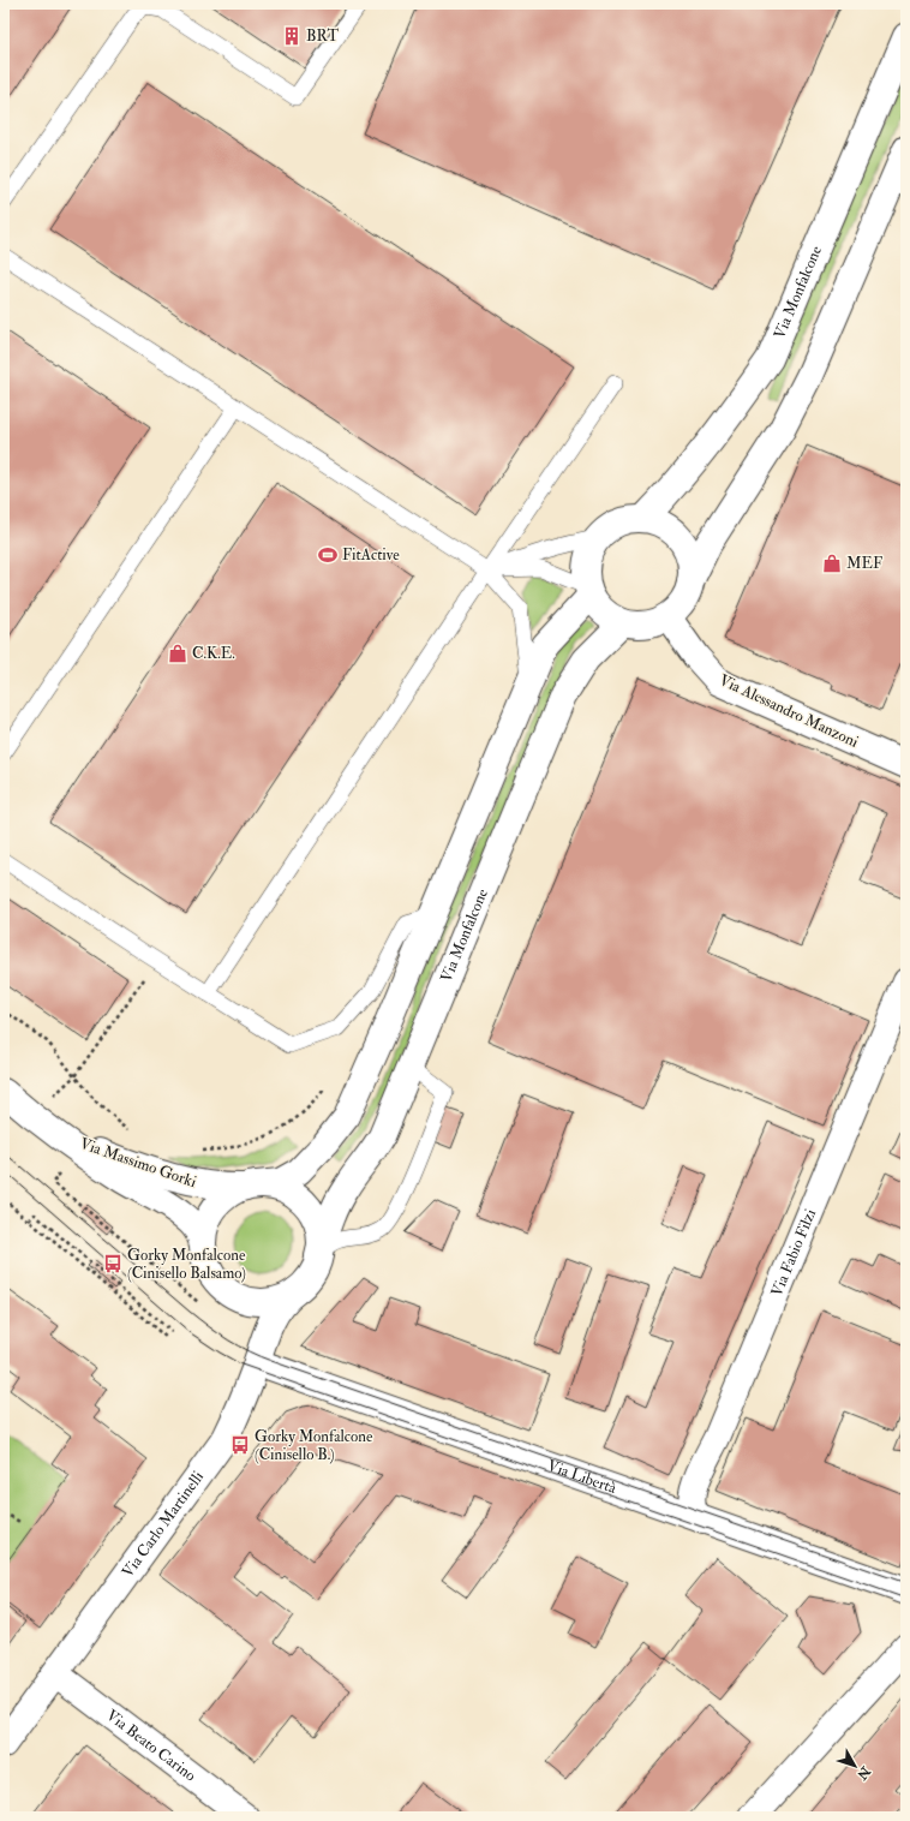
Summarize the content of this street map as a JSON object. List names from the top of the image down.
{
  "streets": {
    "street": [
      "Via Monfalcone",
      "Via Alessandro Manzoni",
      "Via Massimo Gorki",
      "Via Fabio Filzi",
      "Via Libertà",
      "Via Carlo Martinelli",
      "Via Beato Carino"
    ]
  },
  "crossings": [
    ["Via Monfalcone", "Via Alessandro Manzoni"],
    ["Via Monfalcone", "Via Massimo Gorki"],
    ["Via Monfalcone", "Via Carlo Martinelli"],
    ["Via Massimo Gorki", "Via Carlo Martinelli"],
    ["Via Fabio Filzi", "Via Libertà"],
    ["Via Libertà", "Via Carlo Martinelli"],
    ["Via Carlo Martinelli", "Via Beato Carino"]
  ],
  "places": {
    "building": ["BRT"],
    "sports": ["FitActive"],
    "shop": ["MEF", "C.K.E."],
    "bus stop": ["Gorky Monfalcone (Cinisello Balsamo)", "Gorky Monfalcone (Cinisello B.)"]
  },
  "north": "bottom right"
}
